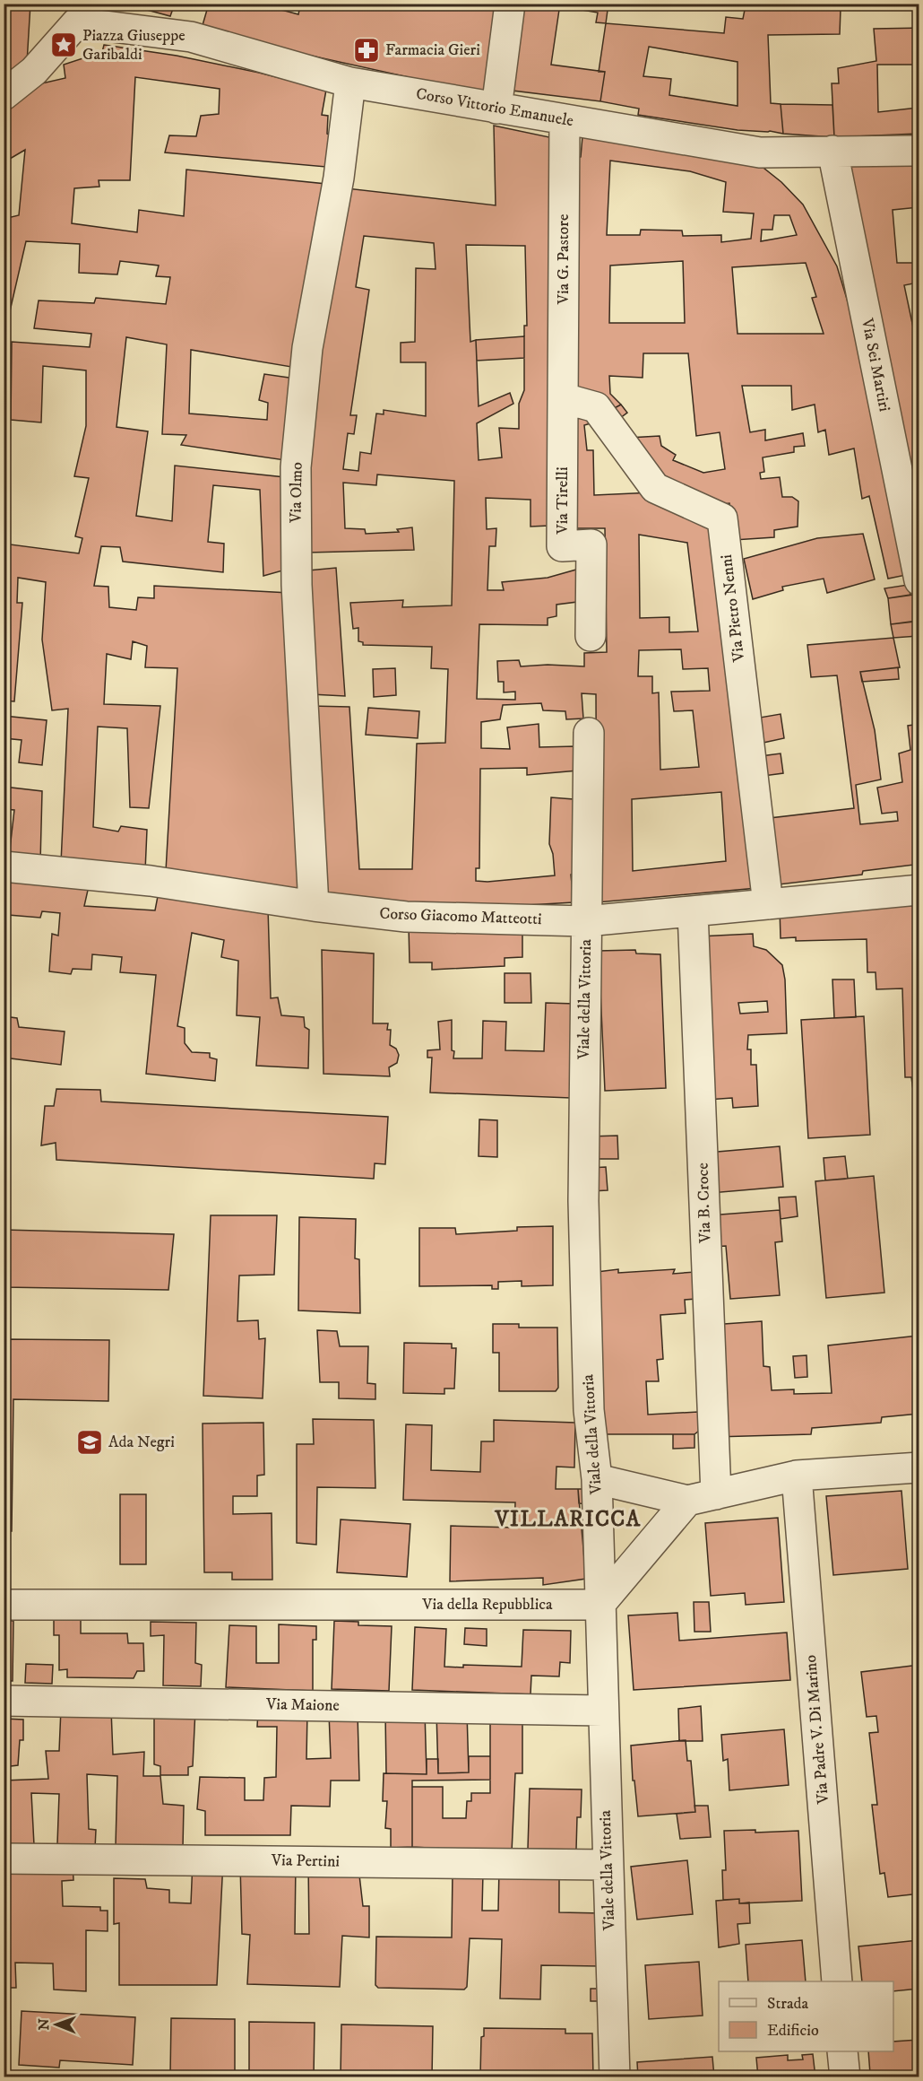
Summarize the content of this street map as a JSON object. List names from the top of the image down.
{
  "streets": {
    "street": [
      "Corso Vittorio Emanuele",
      "Via G. Pastore",
      "Via Sei Martiri",
      "Via Olmo",
      "Via Tirelli",
      "Via Pietro Nenni",
      "Corso Giacomo Matteotti",
      "Viale della Vittoria",
      "Via B. Croce",
      "Via della Repubblica",
      "Via Maione",
      "Via Padre V. Di Marino",
      "Via Pertini"
    ]
  },
  "crossings": [
    ["Corso Vittorio Emanuele", "Via G. Pastore"],
    ["Corso Vittorio Emanuele", "Via Sei Martiri"],
    ["Corso Vittorio Emanuele", "Via Olmo"],
    ["Via G. Pastore", "Via Tirelli"],
    ["Via G. Pastore", "Via Pietro Nenni"],
    ["Via Olmo", "Corso Giacomo Matteotti"],
    ["Via Tirelli", "Via Pietro Nenni"],
    ["Via Pietro Nenni", "Corso Giacomo Matteotti"],
    ["Corso Giacomo Matteotti", "Viale della Vittoria"],
    ["Corso Giacomo Matteotti", "Via B. Croce"],
    ["Viale della Vittoria", "Via della Repubblica"],
    ["Viale della Vittoria", "Via Maione"],
    ["Viale della Vittoria", "Via Pertini"]
  ],
  "districts": ["VILLARICCA"],
  "places": {
    "place": ["Piazza Giuseppe Garibaldi"],
    "pharmacy": ["Farmacia Gieri"],
    "school or university": ["Ada Negri"]
  },
  "legend": ["Strada", "Edificio"],
  "north": "left"
}
